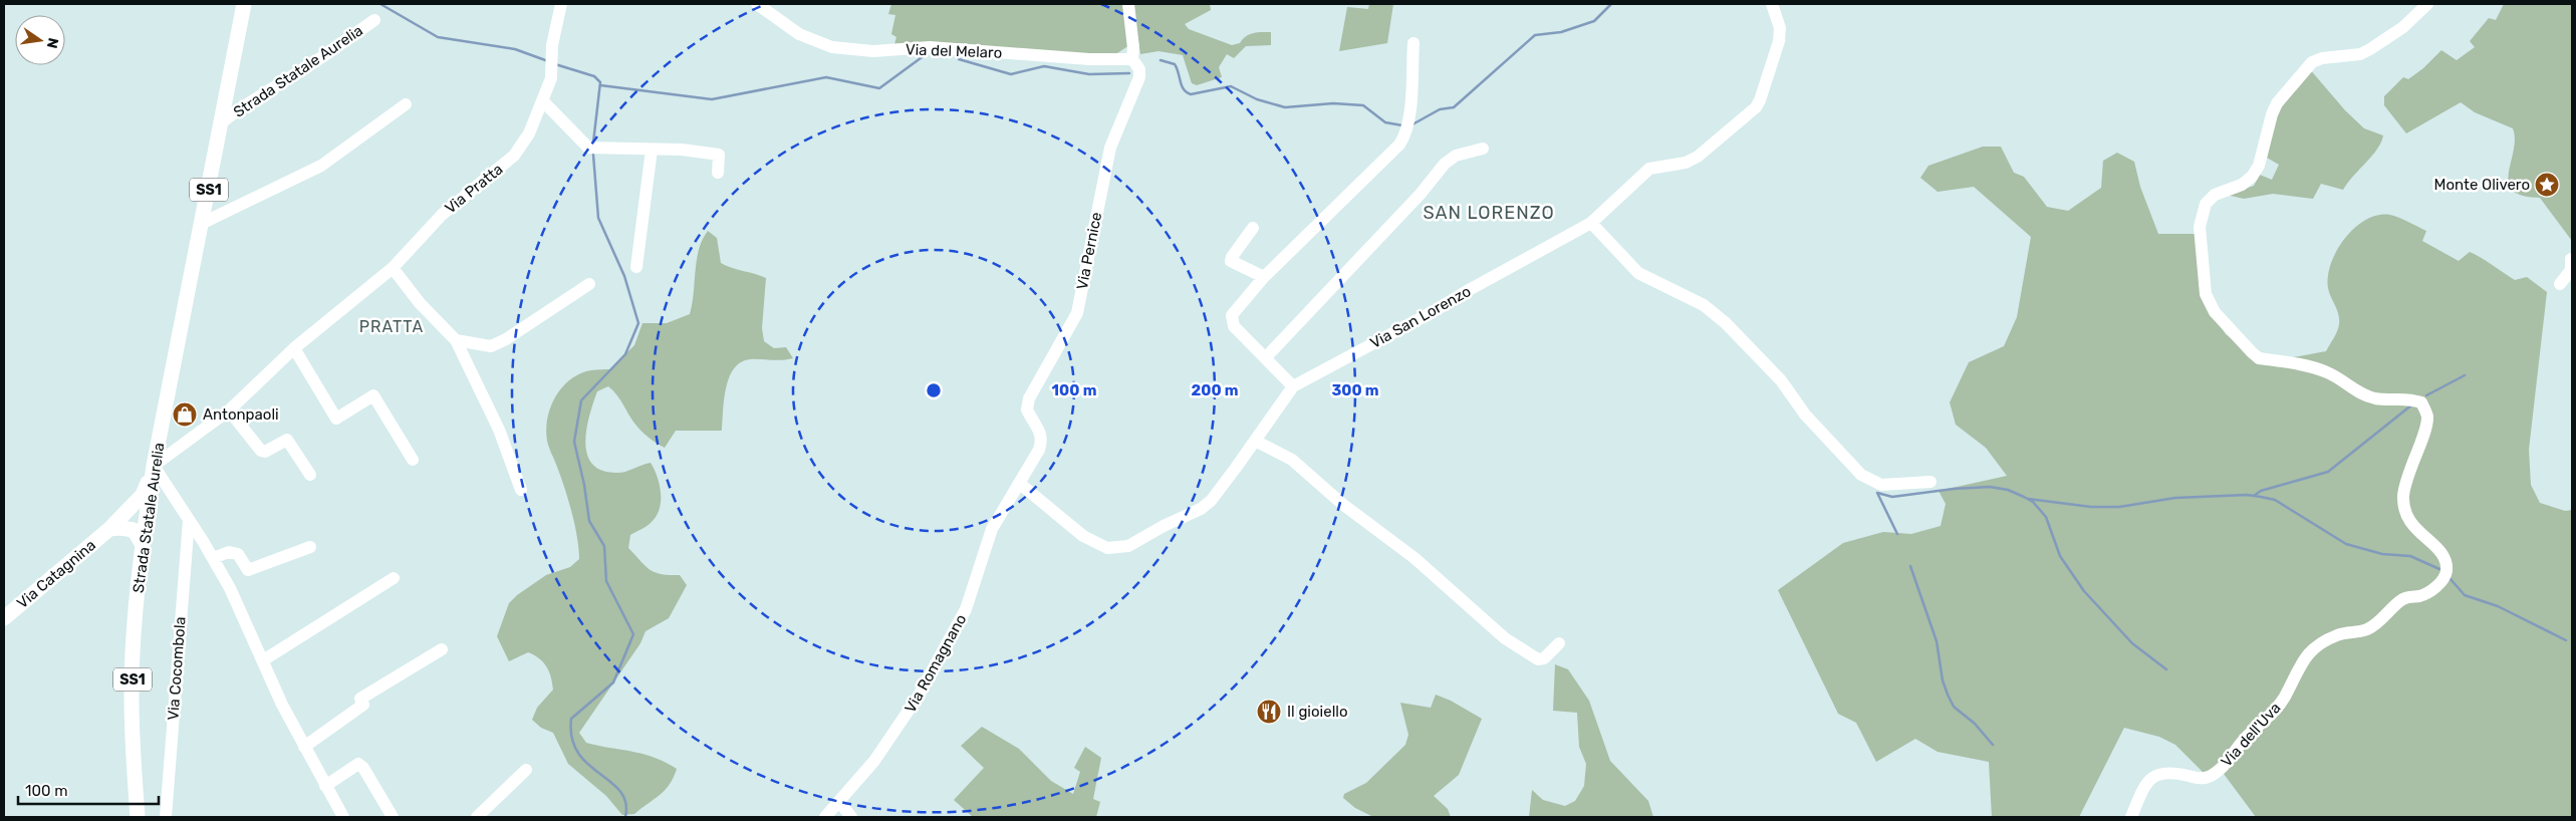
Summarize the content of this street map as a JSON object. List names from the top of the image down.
{
  "streets": {
    "main road": ["Strada Statale Aurelia", "SS1", "Via Catagnina"],
    "street": [
      "Via del Melaro",
      "Via Pratta",
      "Via Pernice",
      "Via San Lorenzo",
      "Via Romagnano",
      "Via Cocombola",
      "Via dell'Uva"
    ]
  },
  "crossings": [
    ["Via del Melaro", "Via Pernice"],
    ["Strada Statale Aurelia", "Via Pratta"],
    ["Strada Statale Aurelia", "Via Catagnina"],
    ["Via Pratta", "Via Catagnina"],
    ["Via Pernice", "Via San Lorenzo"],
    ["Via Pernice", "Via Romagnano"],
    ["Via San Lorenzo", "Via Romagnano"]
  ],
  "districts": ["SAN LORENZO", "PRATTA"],
  "places": {
    "place": ["Monte Olivero"],
    "shop": ["Antonpaoli"],
    "restaurant": ["Il gioiello"]
  },
  "scale_bar": "100 m",
  "north": "right",
  "rings": ["100 m", "200 m", "300 m"]
}
